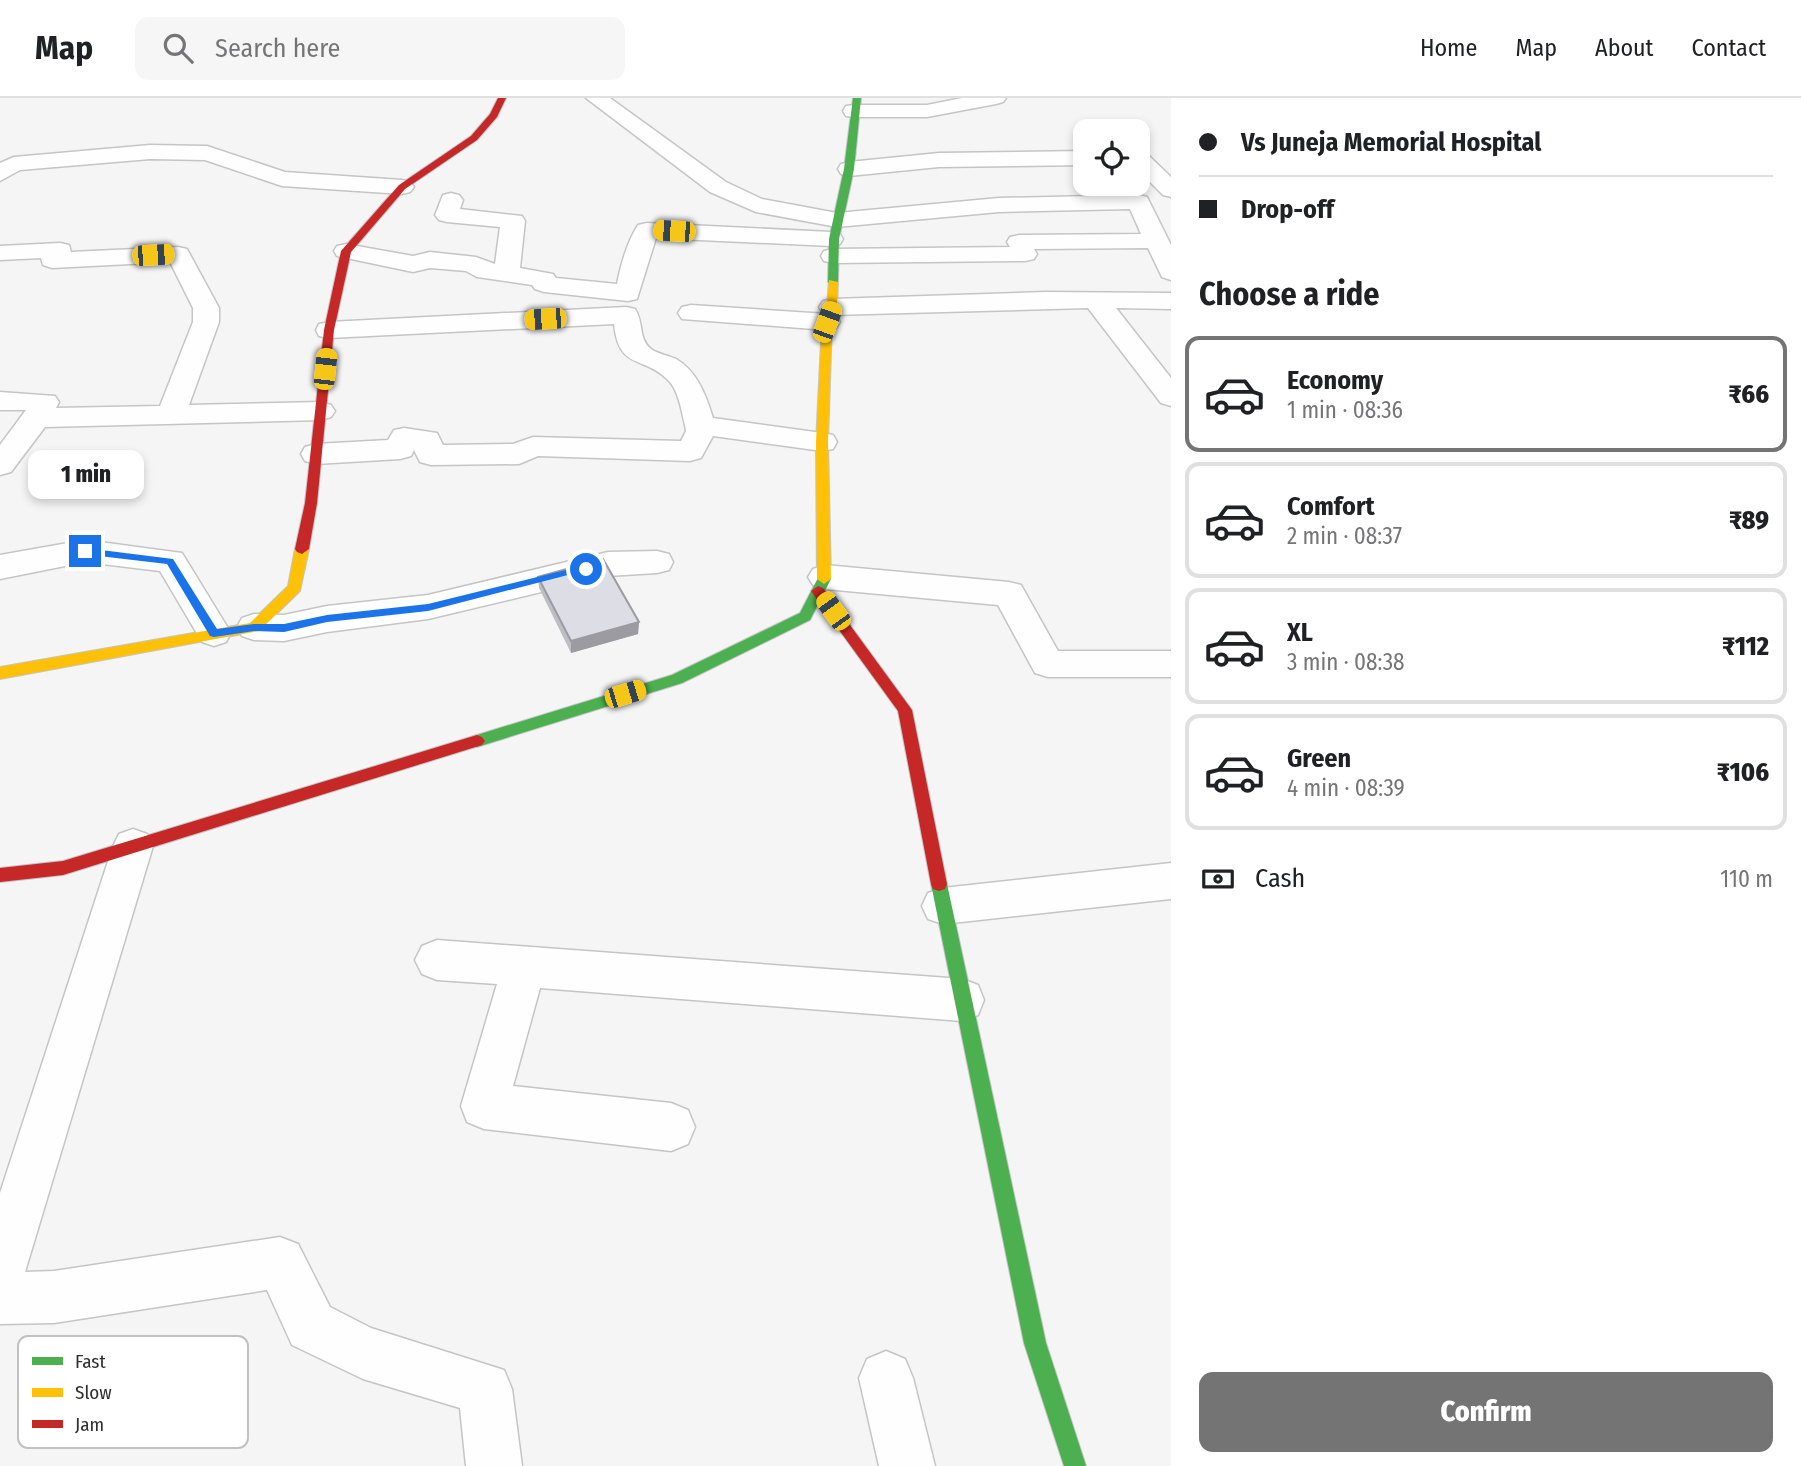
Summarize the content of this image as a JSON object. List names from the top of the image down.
{
  "legend": ["Fast", "Slow", "Jam"],
  "page": {
    "header": "Map",
    "search": "Search here",
    "nav": [
      "Home",
      "Map",
      "About",
      "Contact"
    ],
    "banner": ["Vs Juneja Memorial Hospital", "Drop-off"],
    "heading": "Choose a ride",
    "list": [
      {
        "name": "Economy",
        "note": "1 min · 08:36",
        "value": "₹66"
      },
      {
        "name": "Comfort",
        "note": "2 min · 08:37",
        "value": "₹89"
      },
      {
        "name": "XL",
        "note": "3 min · 08:38",
        "value": "₹112"
      },
      {
        "name": "Green",
        "note": "4 min · 08:39",
        "value": "₹106"
      }
    ],
    "bubble": "1 min",
    "pay": ["Cash", "110 m"],
    "buttons": "Confirm"
  }
}
